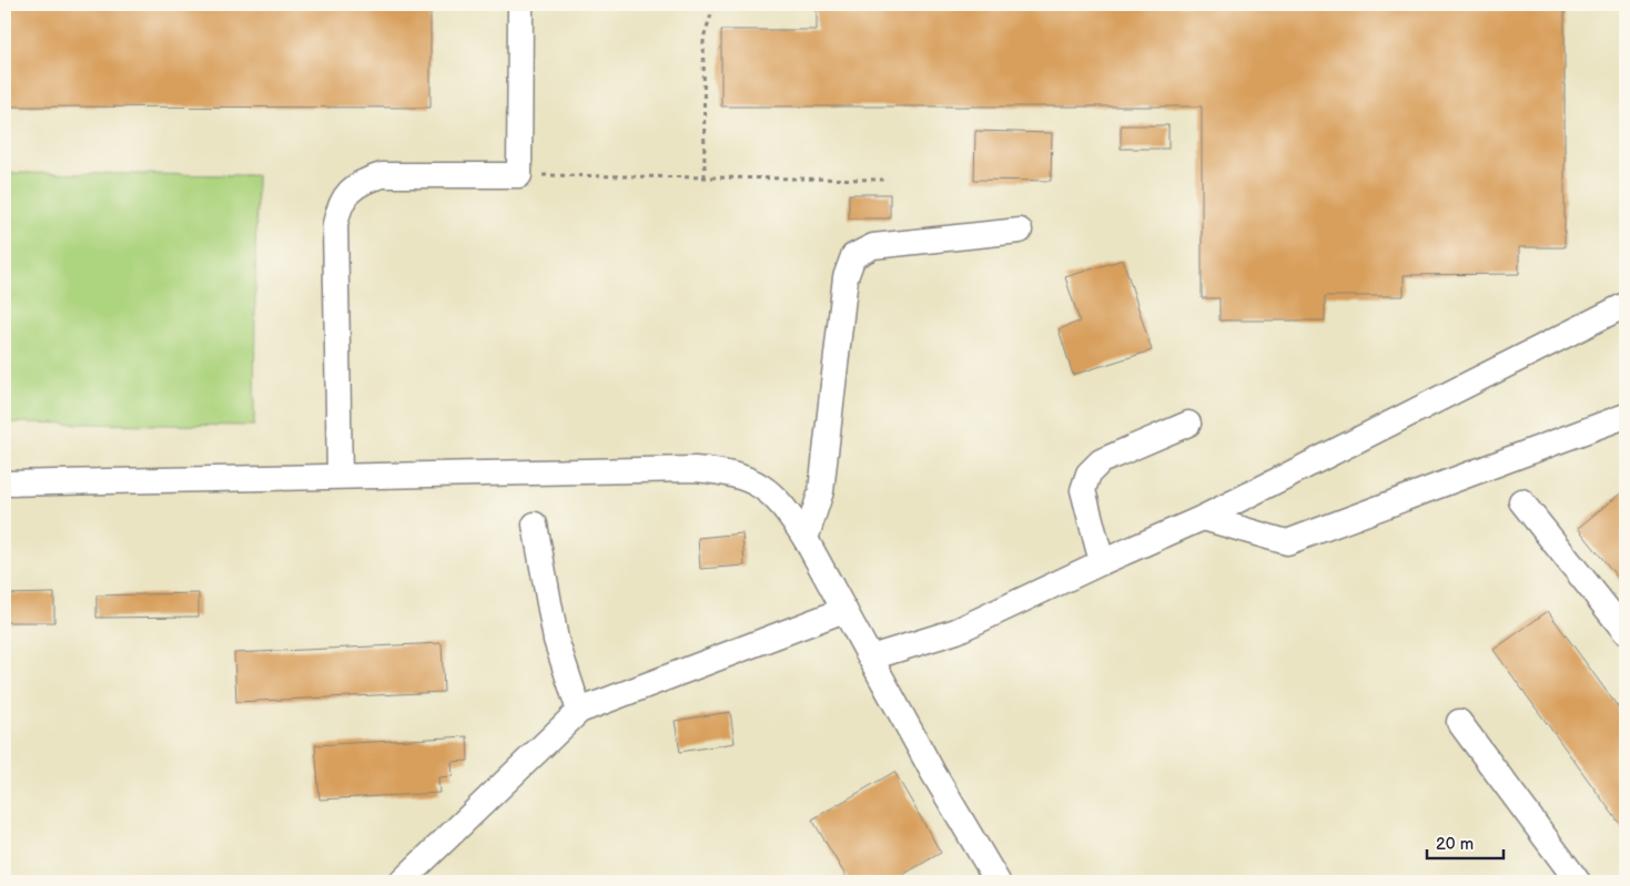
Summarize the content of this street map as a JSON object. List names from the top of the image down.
{
  "scale_bar": "20 m"
}
